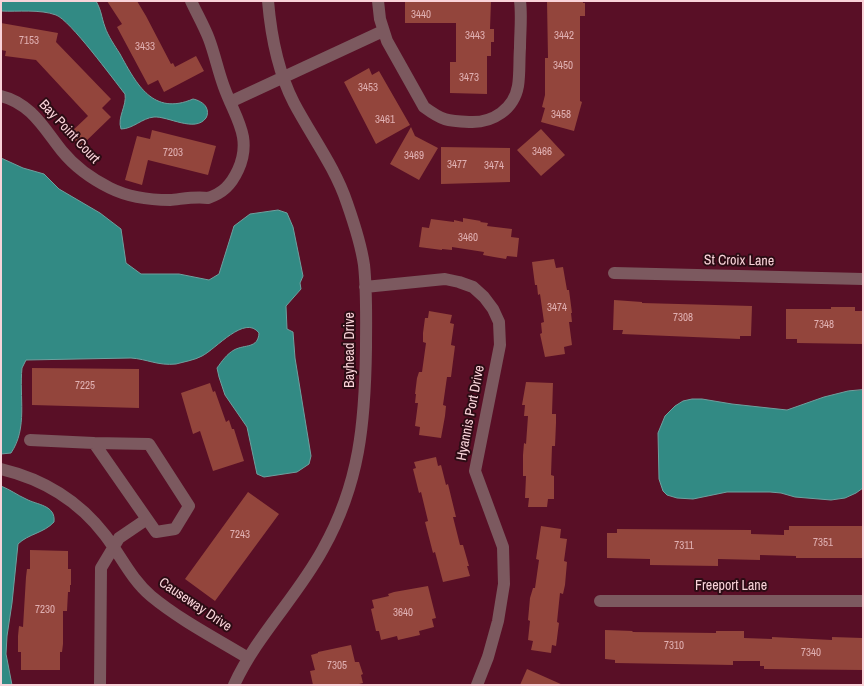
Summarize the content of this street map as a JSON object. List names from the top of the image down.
{
  "streets": {
    "street": [
      "Bay Point Court",
      "St Croix Lane",
      "Bayhead Drive",
      "Hyannis Port Drive",
      "Freeport Lane",
      "Causeway Drive"
    ]
  },
  "crossings": [
    ["Bayhead Drive", "Hyannis Port Drive"],
    ["Bayhead Drive", "Causeway Drive"]
  ],
  "house_numbers": [
    "3440",
    "3443",
    "3442",
    "7153",
    "3433",
    "3450",
    "3473",
    "3453",
    "3458",
    "3461",
    "3466",
    "7203",
    "3469",
    "3477",
    "3474",
    "3460",
    "3474",
    "7308",
    "7348",
    "7225",
    "7243",
    "7351",
    "7311",
    "7230",
    "3640",
    "7310",
    "7340",
    "7305"
  ]
}
